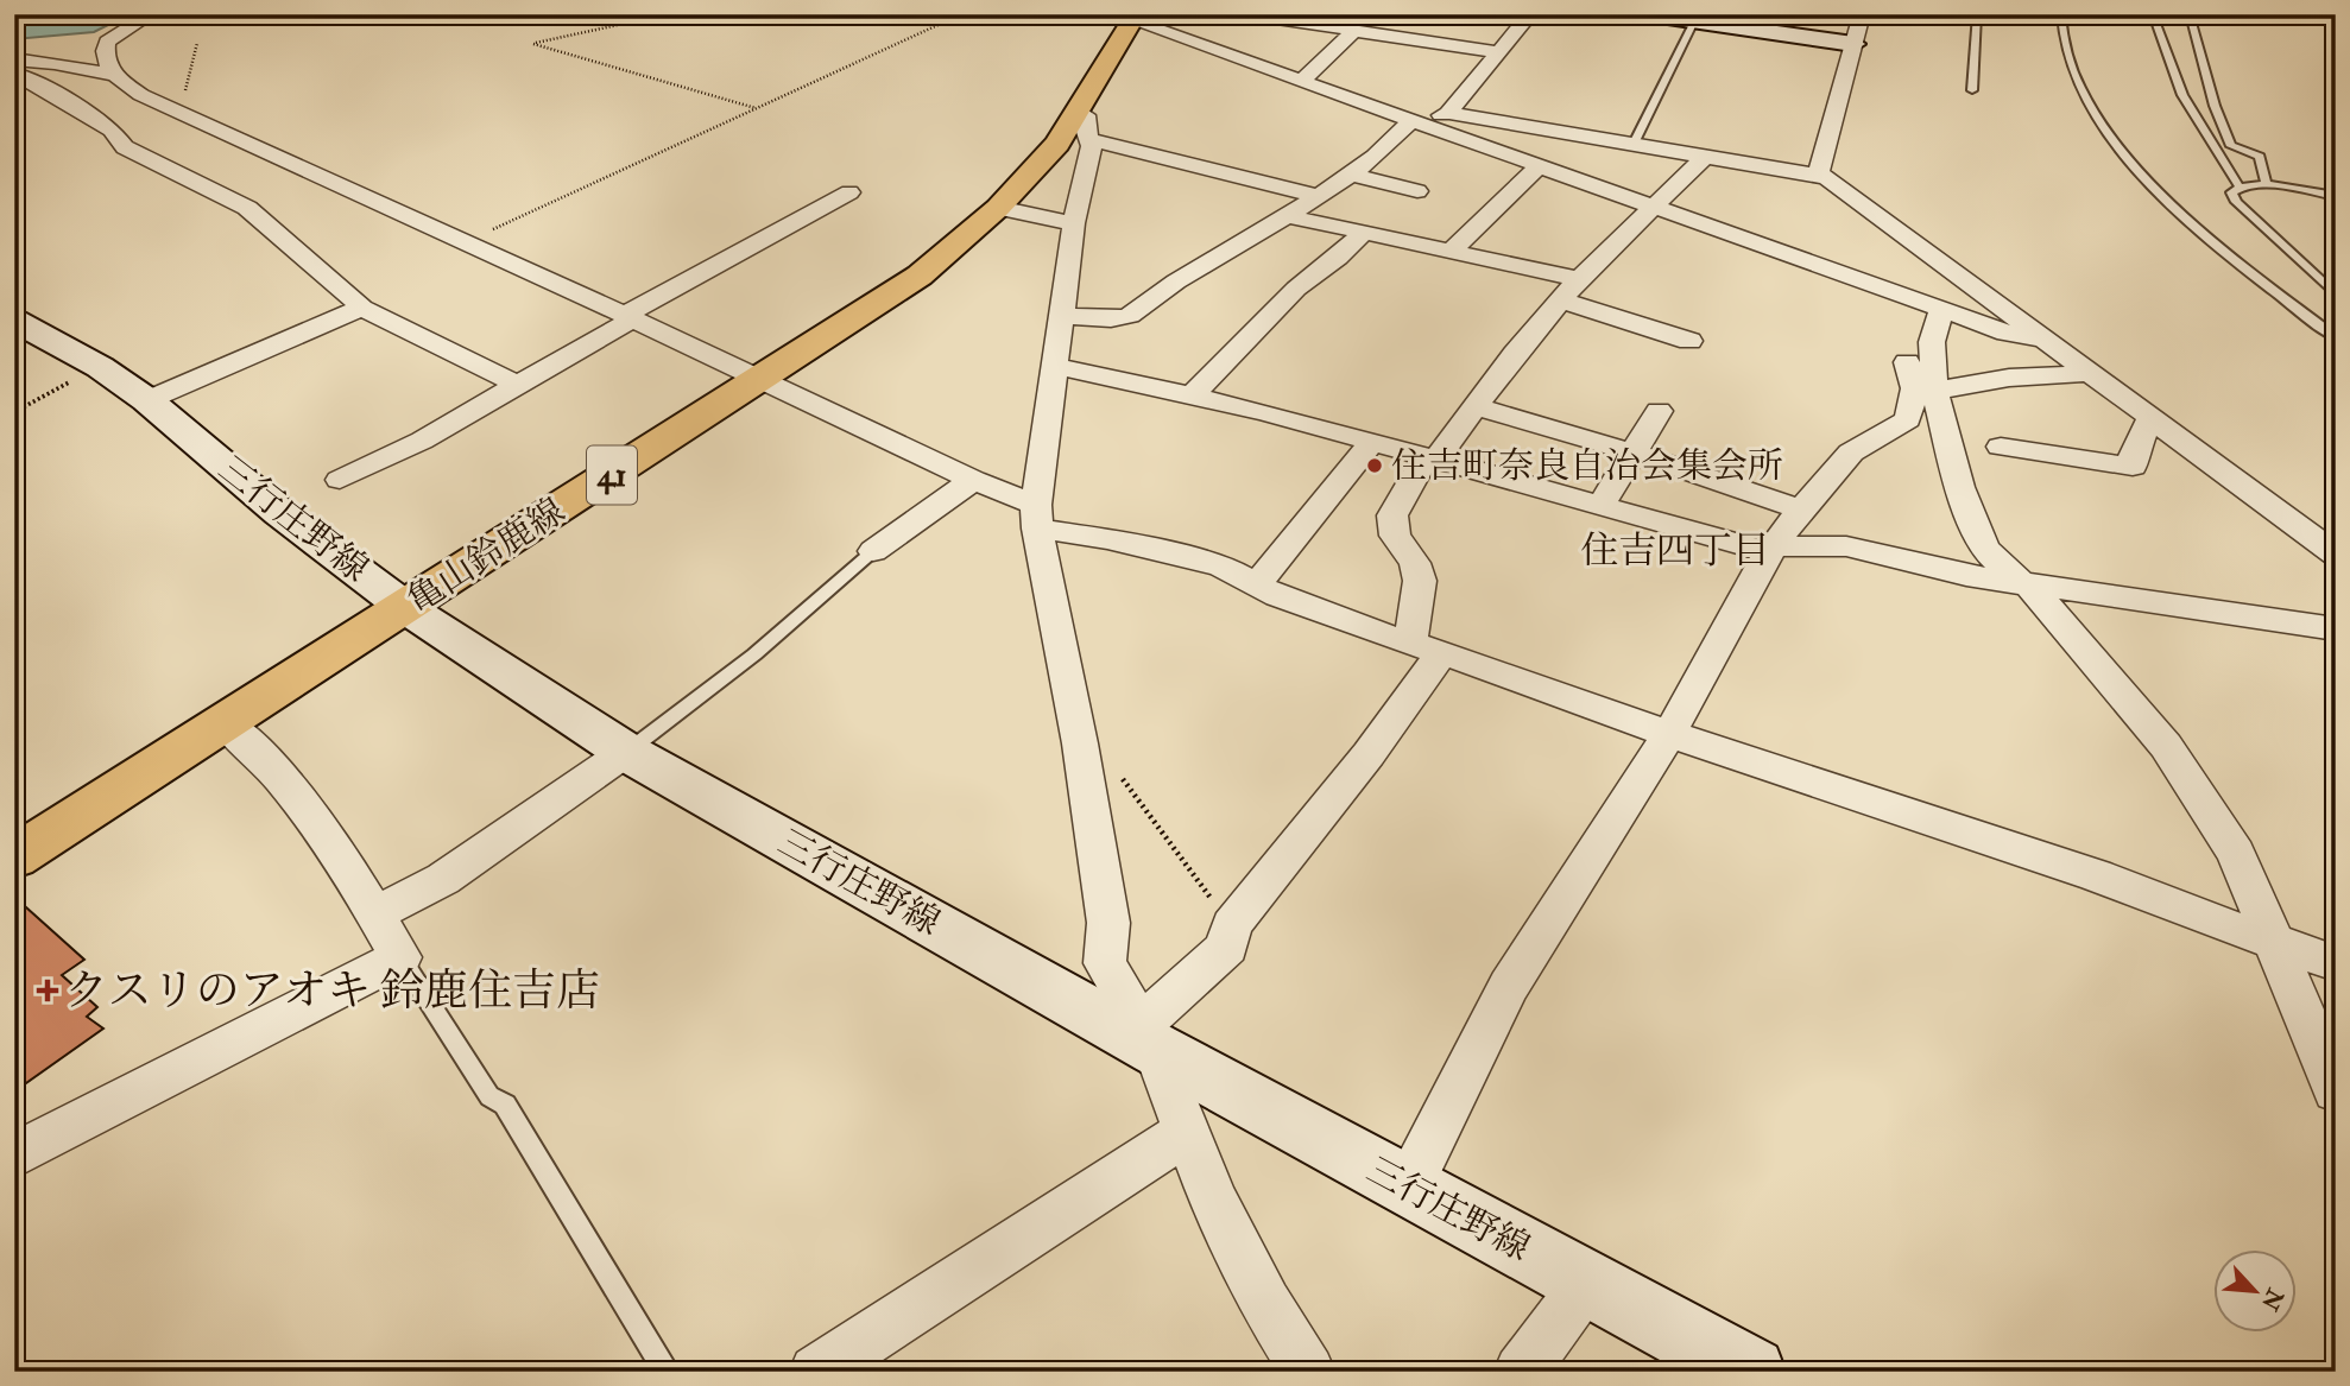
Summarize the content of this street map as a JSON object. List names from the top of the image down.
{
  "streets": {
    "main road": ["41", "三行庄野線", "亀山鈴鹿線"]
  },
  "crossings": [
    ["三行庄野線", "亀山鈴鹿線"]
  ],
  "districts": ["住吉四丁目"],
  "places": {
    "other": ["住吉町奈良自治会集会所"],
    "health": ["クスリのアオキ 鈴鹿住吉店"]
  },
  "north": "bottom right"
}
